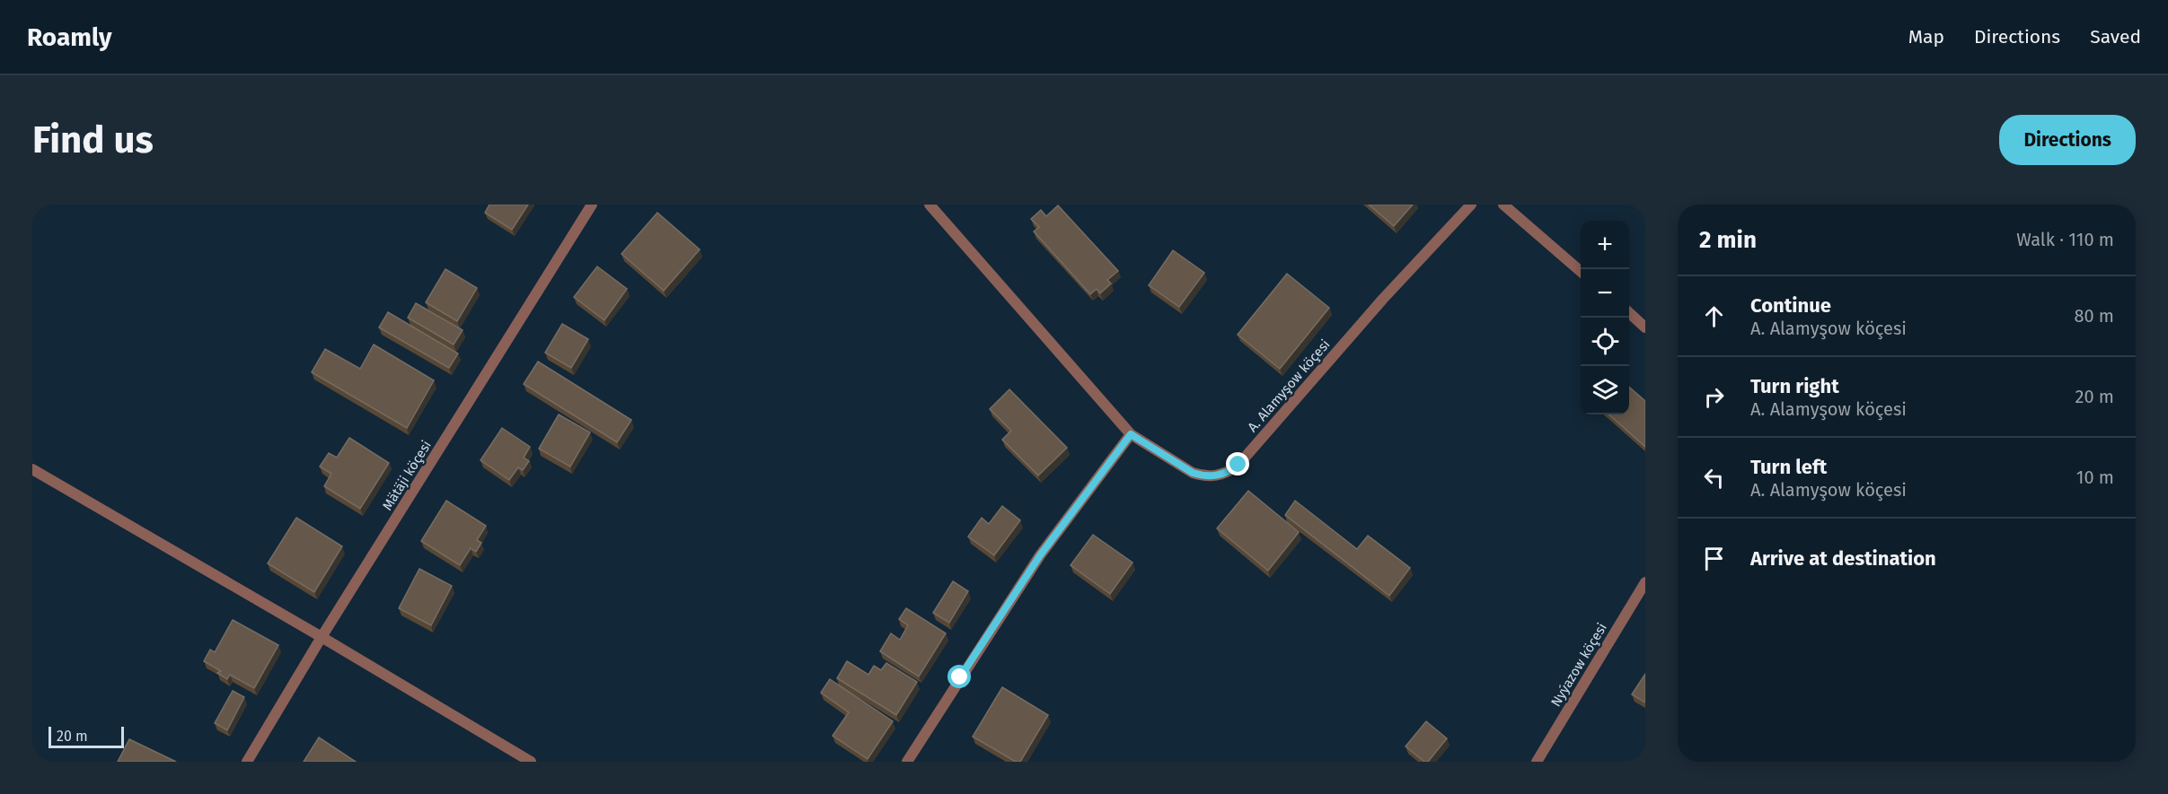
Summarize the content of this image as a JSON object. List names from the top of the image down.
{
  "streets": {
    "street": ["A. Alamyşow köçesi", "Mätäji köçesi", "Nyýazow köçesi"]
  },
  "scale_bar": "20 m",
  "page": {
    "header": "Roamly",
    "nav": ["Map", "Directions", "Saved"],
    "buttons": "Directions",
    "title": "Find us",
    "heading": ["2 min", "Walk · 110 m"],
    "map_buttons": ["+", "−"],
    "list": [
      ["Continue", "A. Alamyşow köçesi", "80 m"],
      ["Turn right", "A. Alamyşow köçesi", "20 m"],
      ["Turn left", "A. Alamyşow köçesi", "10 m"],
      "Arrive at destination"
    ],
    "scale": "20 m"
  }
}
